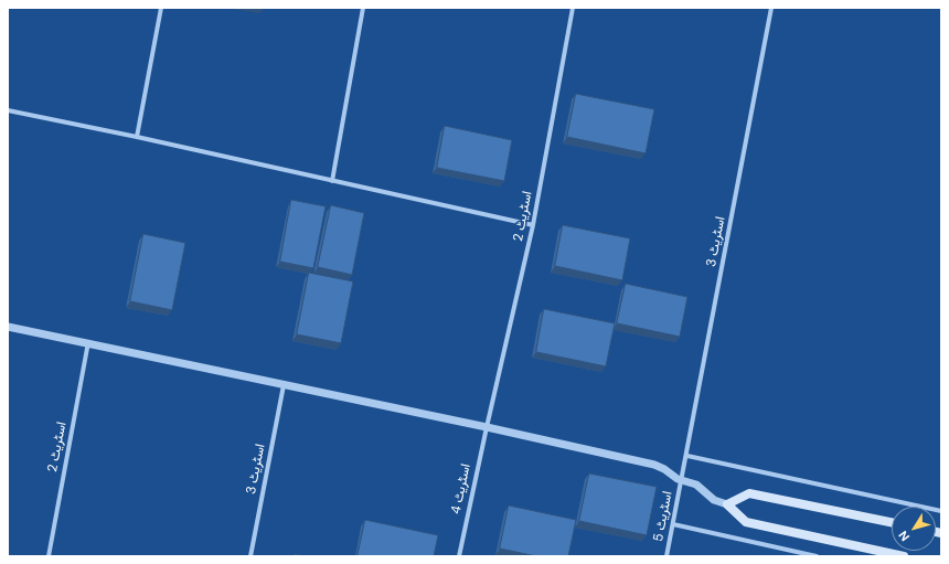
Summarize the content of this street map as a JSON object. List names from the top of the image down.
{
  "streets": {
    "street": [
      "اسٹریٹ 2",
      "اسٹریٹ 3",
      "اسٹریٹ 4",
      "اسٹریٹ 5"
    ]
  },
  "crossings": [
    ["اسٹریٹ 2", "اسٹریٹ 4"],
    ["اسٹریٹ 3", "اسٹریٹ 5"]
  ],
  "north": "bottom left"
}
